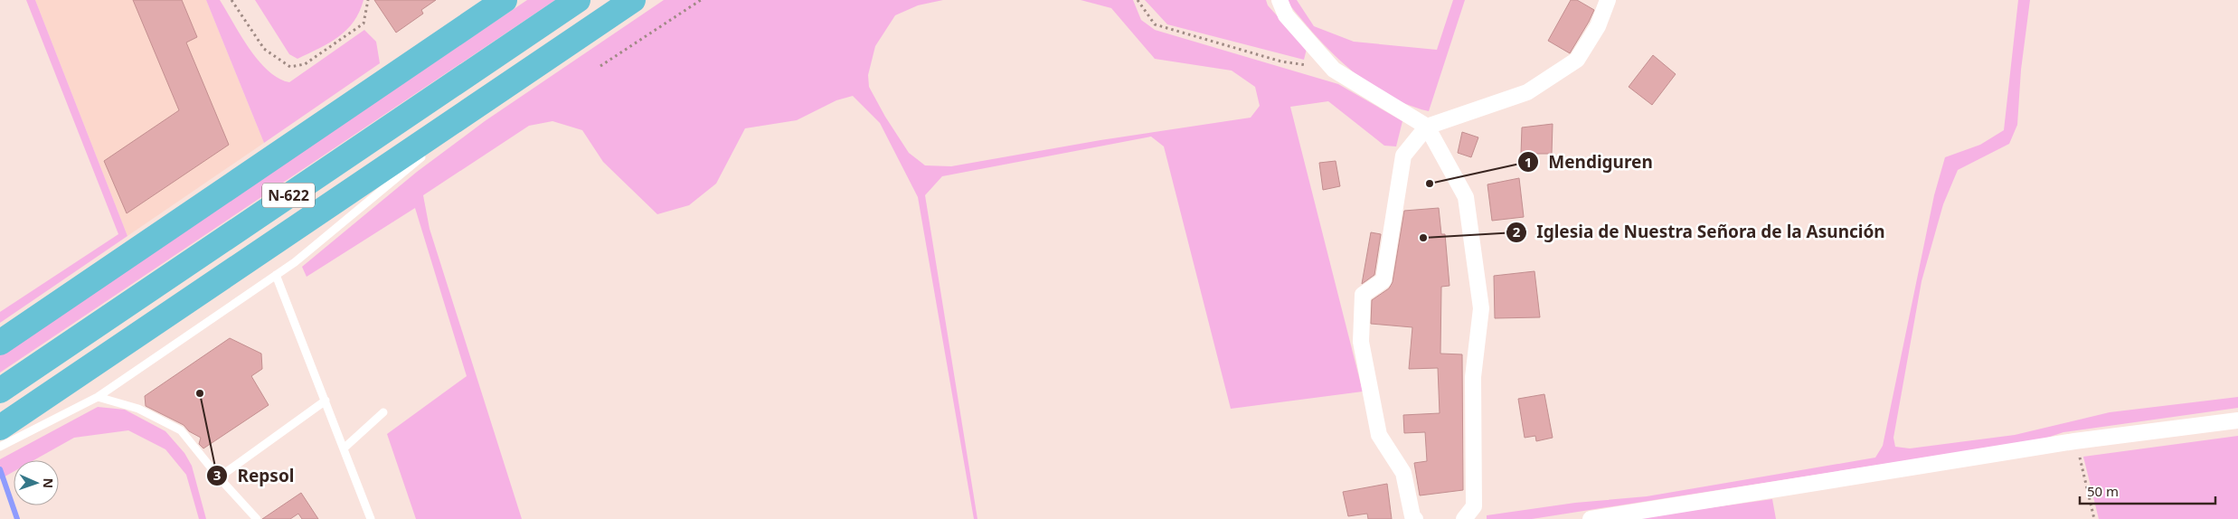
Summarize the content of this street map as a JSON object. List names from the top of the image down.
{
  "streets": {
    "highway": ["N-622"]
  },
  "places": ["Mendiguren", "Iglesia de Nuestra Señora de la Asunción", "Repsol"],
  "scale_bar": "50 m",
  "north": "right"
}
